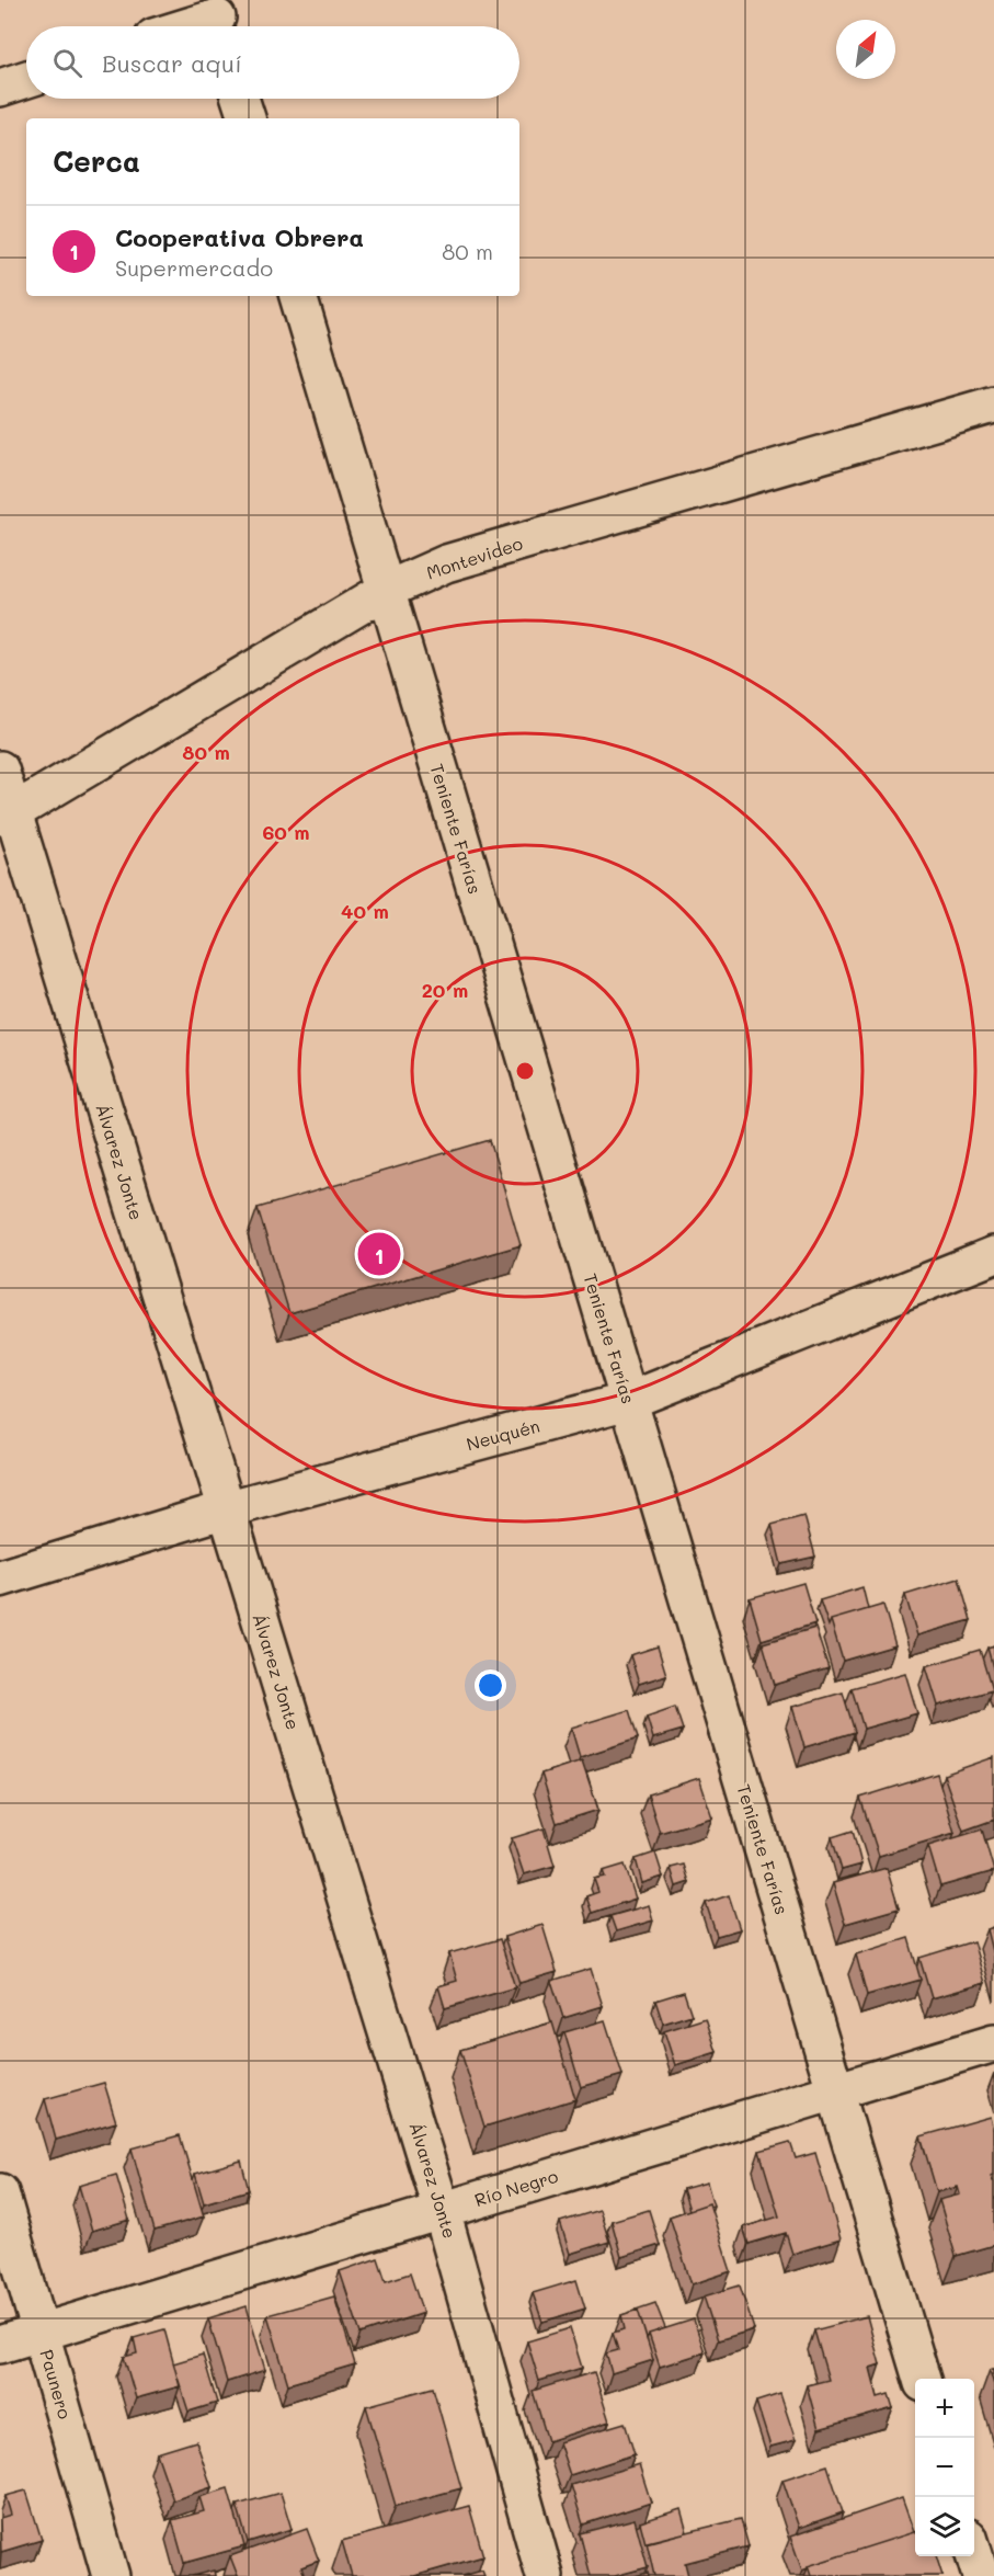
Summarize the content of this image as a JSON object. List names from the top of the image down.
{
  "streets": {
    "street": [
      "Montevideo",
      "Teniente Farías",
      "Álvarez Jonte",
      "Neuquén",
      "Río Negro",
      "Paunero"
    ]
  },
  "crossings": [
    ["Montevideo", "Teniente Farías"],
    ["Montevideo", "Álvarez Jonte"],
    ["Teniente Farías", "Neuquén"],
    ["Teniente Farías", "Río Negro"],
    ["Álvarez Jonte", "Neuquén"],
    ["Álvarez Jonte", "Río Negro"],
    ["Río Negro", "Paunero"]
  ],
  "north": "top right",
  "page": {
    "search": "Buscar aquí",
    "heading": "Cerca",
    "list": [
      {
        "mark": "1",
        "name": "Cooperativa Obrera",
        "note": "Supermercado",
        "value": "80 m"
      }
    ],
    "pins": "1",
    "map_buttons": ["+", "−"]
  },
  "rings": [
    "80 m",
    "60 m",
    "40 m",
    "20 m"
  ]
}
